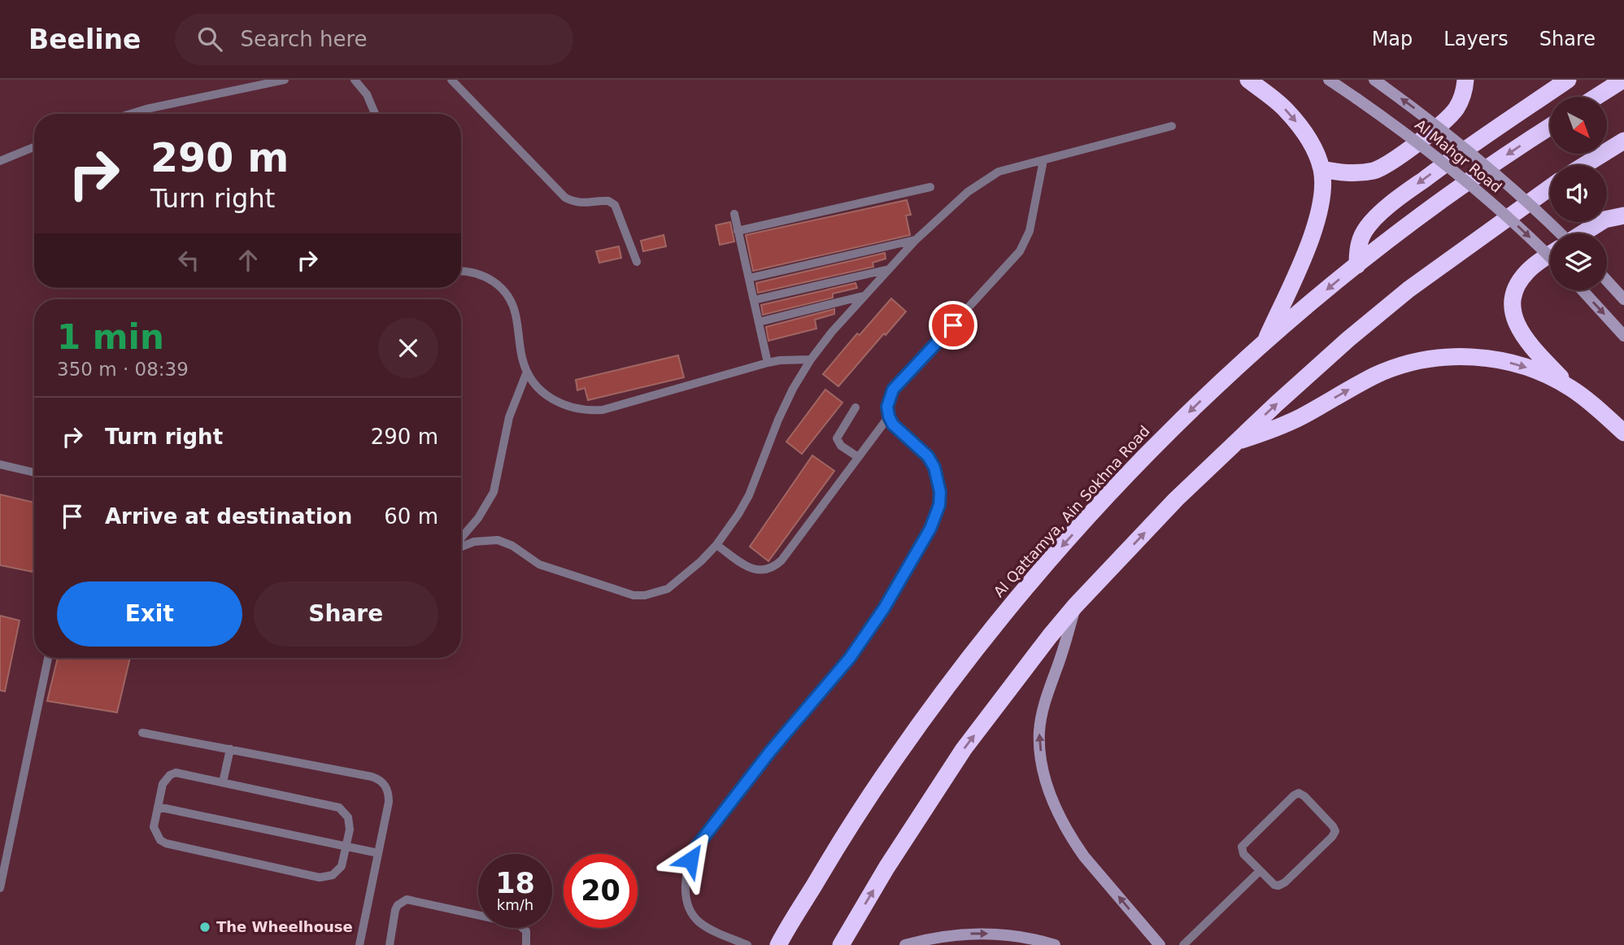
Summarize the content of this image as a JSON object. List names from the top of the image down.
{
  "streets": {
    "highway": ["Al Qattamya, Ain Sokhna Road"],
    "street": ["Al Mahgr Road"]
  },
  "places": ["The Wheelhouse"],
  "north": "bottom right",
  "page": {
    "header": "Beeline",
    "search": "Search here",
    "nav": ["Map", "Layers", "Share"],
    "turn": ["290 m", "Turn right"],
    "heading": ["1 min", "350 m · 08:39"],
    "list": [
      {
        "name": "Turn right",
        "value": "290 m"
      },
      {
        "name": "Arrive at destination",
        "value": "60 m"
      }
    ],
    "buttons": ["Exit", "Share"],
    "speed": "18 km/h",
    "limit": "20"
  }
}
